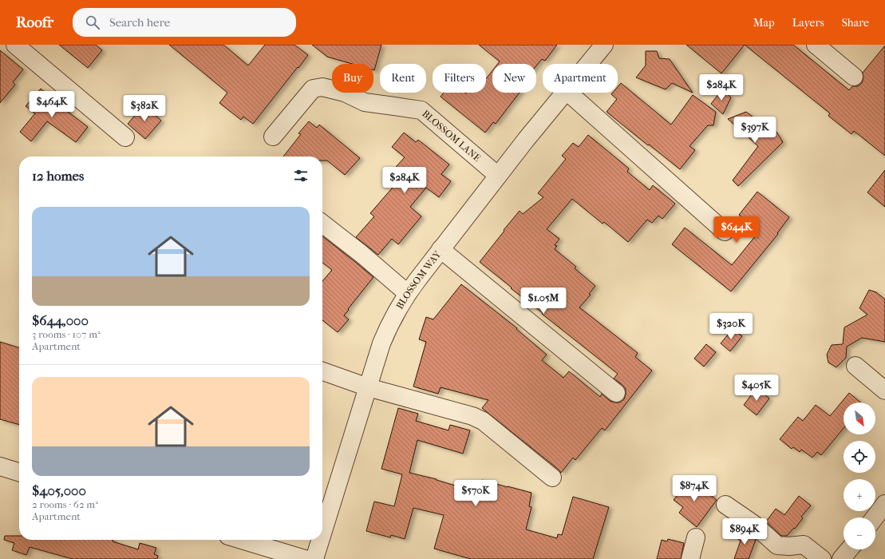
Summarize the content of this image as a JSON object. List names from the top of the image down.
{
  "streets": {
    "street": ["BLOSSOM LANE", "BLOSSOM WAY"]
  },
  "crossings": [
    ["BLOSSOM LANE", "BLOSSOM WAY"]
  ],
  "north": "bottom right",
  "page": {
    "header": "Roofr",
    "search": "Search here",
    "nav": ["Map", "Layers", "Share"],
    "chip": [
      "Buy",
      "Rent",
      "Filters",
      "New",
      "Apartment"
    ],
    "price": [
      "$284K",
      "$464K",
      "$382K",
      "$397K",
      "$284K",
      "$644K",
      "$1.05M",
      "$320K",
      "$405K",
      "$874K",
      "$570K",
      "$894K"
    ],
    "heading": "12 homes",
    "list": [
      {
        "name": "$644,000",
        "note": "3 rooms · 107 m² · Apartment"
      },
      {
        "name": "$405,000",
        "note": "2 rooms · 62 m² · Apartment"
      }
    ],
    "map_buttons": ["+", "−"]
  }
}
